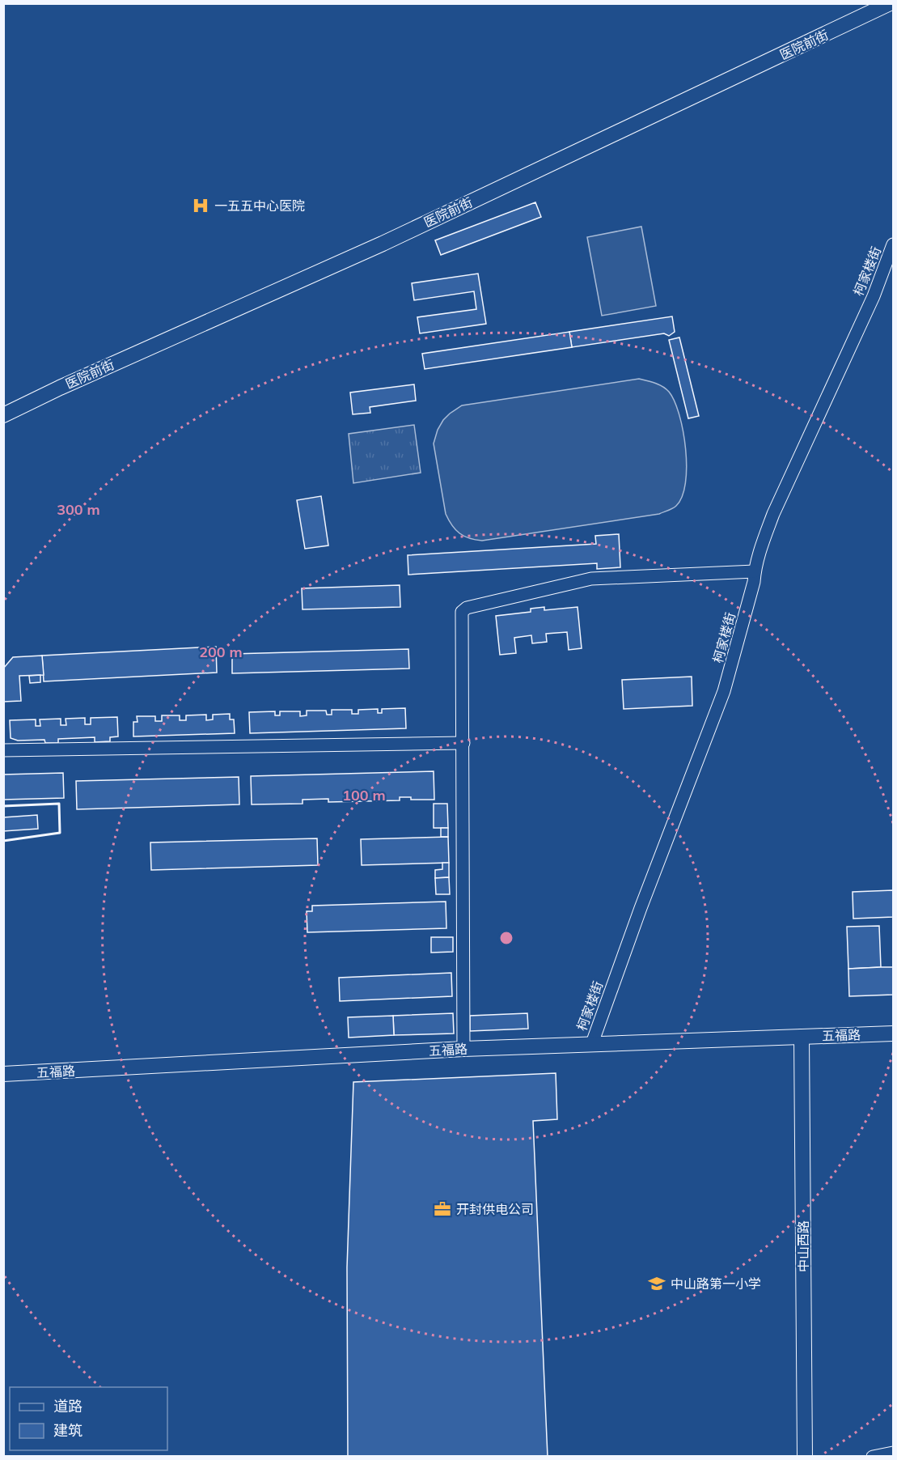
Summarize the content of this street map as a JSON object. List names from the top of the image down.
{
  "streets": {
    "street": [
      "医院前街",
      "柯家楼街",
      "五福路",
      "中山西路"
    ]
  },
  "crossings": [
    ["柯家楼街", "五福路"],
    ["五福路", "中山西路"]
  ],
  "places": {
    "hospital": ["一五五中心医院"],
    "office": ["开封供电公司"],
    "school or university": ["中山路第一小学"]
  },
  "legend": ["道路", "建筑"],
  "rings": ["300 m", "200 m", "100 m"]
}
